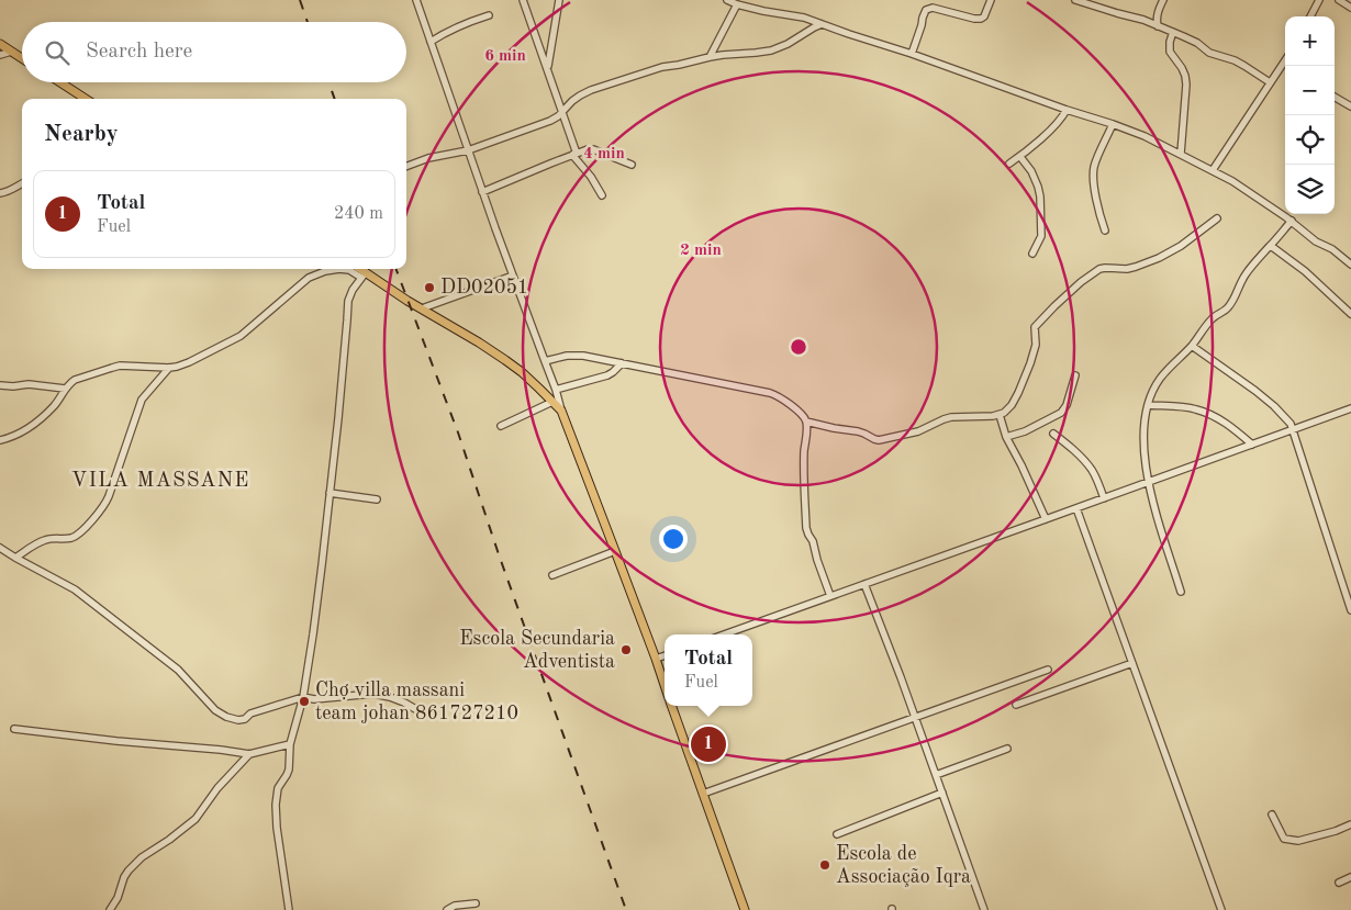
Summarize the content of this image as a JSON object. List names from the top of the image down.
{
  "districts": ["VILA MASSANE"],
  "places": [
    "DD02051",
    "Escola Secundaria Adventista",
    "Chợ villa massani team johan 861727210",
    "Escola de Associação Iqra"
  ],
  "page": {
    "map_buttons": ["+", "−"],
    "search": "Search here",
    "heading": "Nearby",
    "list": [
      {
        "mark": "1",
        "name": "Total",
        "note": "Fuel",
        "value": "240 m"
      }
    ],
    "popup": ["Total", "Fuel"],
    "pins": "1"
  },
  "rings": ["6 min", "4 min", "2 min"]
}
